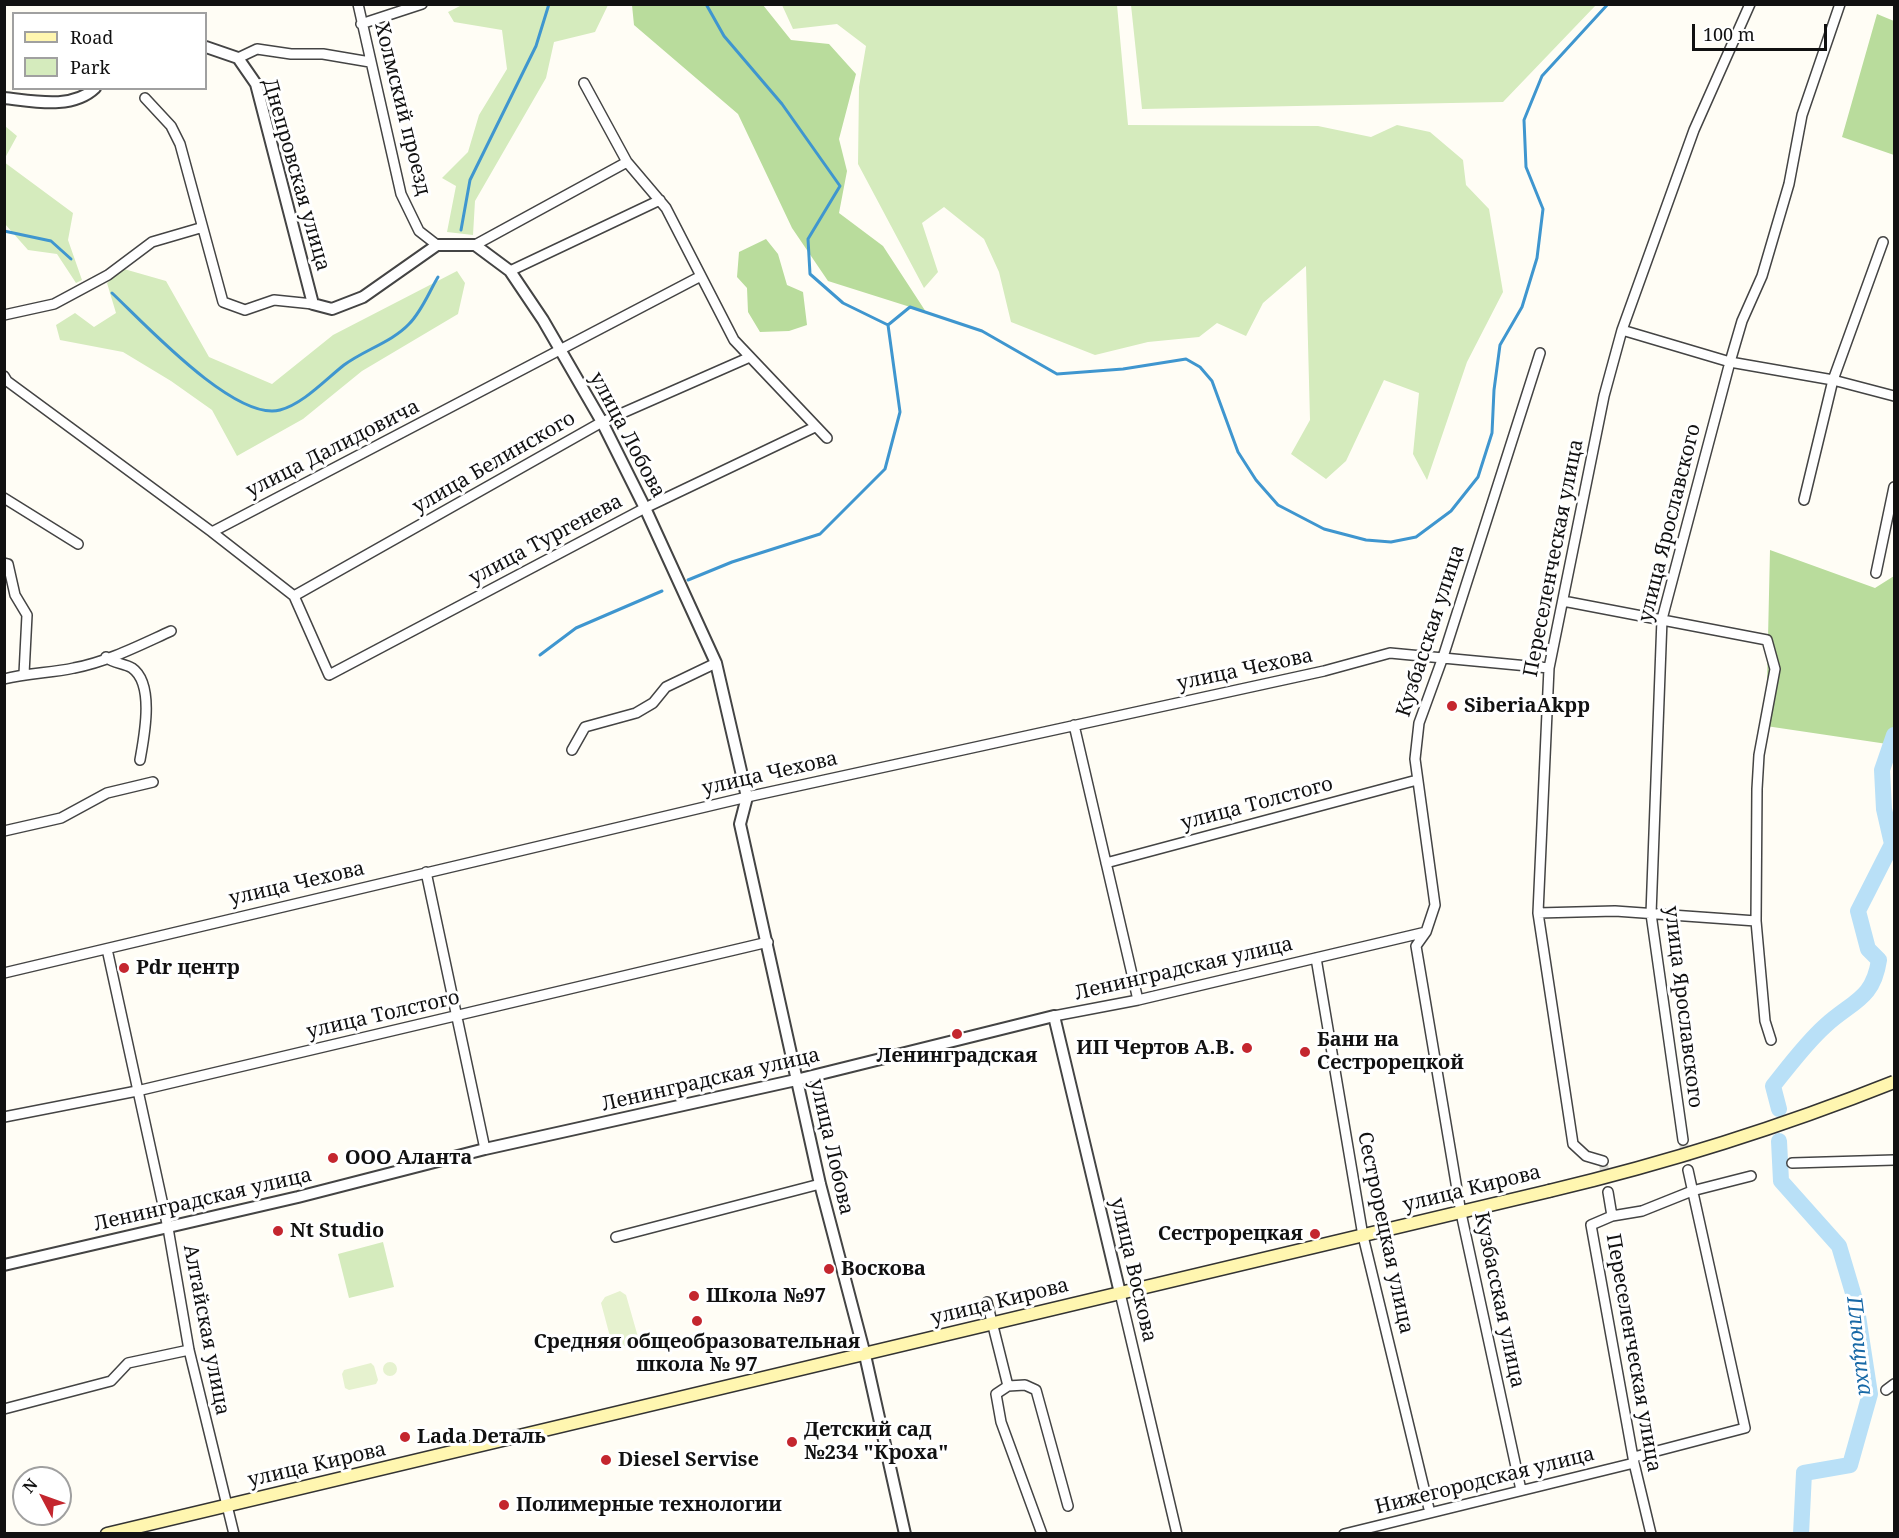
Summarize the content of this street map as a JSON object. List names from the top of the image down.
{
  "streets": {
    "main road": ["улица Кирова"],
    "street": [
      "Холмский проезд",
      "Днепровская улица",
      "улица Лобова",
      "улица Далидовича",
      "улица Белинского",
      "улица Ярославского",
      "улица Тургенева",
      "Переселенческая улица",
      "Кузбасская улица",
      "улица Чехова",
      "улица Толстого",
      "Ленинградская улица",
      "Сестрорецкая улица",
      "улица Воскова",
      "Алтайская улица",
      "Нижегородская улица"
    ]
  },
  "crossings": [
    ["улица Лобова", "улица Далидовича"],
    ["улица Лобова", "улица Белинского"],
    ["улица Лобова", "улица Тургенева"],
    ["улица Лобова", "улица Чехова"],
    ["улица Лобова", "улица Толстого"],
    ["улица Лобова", "Ленинградская улица"],
    ["улица Лобова", "улица Кирова"],
    ["улица Белинского", "улица Тургенева"],
    ["Переселенческая улица", "улица Чехова"],
    ["Переселенческая улица", "Нижегородская улица"],
    ["Кузбасская улица", "улица Чехова"],
    ["Кузбасская улица", "улица Толстого"],
    ["Кузбасская улица", "Ленинградская улица"],
    ["Кузбасская улица", "улица Кирова"],
    ["Кузбасская улица", "Нижегородская улица"],
    ["улица Чехова", "Алтайская улица"],
    ["улица Толстого", "Алтайская улица"],
    ["Ленинградская улица", "Сестрорецкая улица"],
    ["Ленинградская улица", "улица Воскова"],
    ["Ленинградская улица", "Алтайская улица"],
    ["улица Кирова", "Сестрорецкая улица"],
    ["улица Кирова", "улица Воскова"],
    ["улица Кирова", "Алтайская улица"],
    ["Сестрорецкая улица", "Нижегородская улица"]
  ],
  "water": ["Плющиха"],
  "places": [
    "SiberiaAkpp",
    "Pdr центр",
    "Ленинградская",
    "ИП Чертов А.В.",
    "Бани на Сестрорецкой",
    "ООО Аланта",
    "Nt Studio",
    "Сестрорецкая",
    "Воскова",
    "Школа №97",
    "Средняя общеобразовательная школа № 97",
    "Lada Dеталь",
    "Детский сад №234 \"Кроха\"",
    "Diesel Servise",
    "Полимерные технологии"
  ],
  "legend": ["Road", "Park"],
  "scale_bar": "100 m",
  "north": "top left"
}
